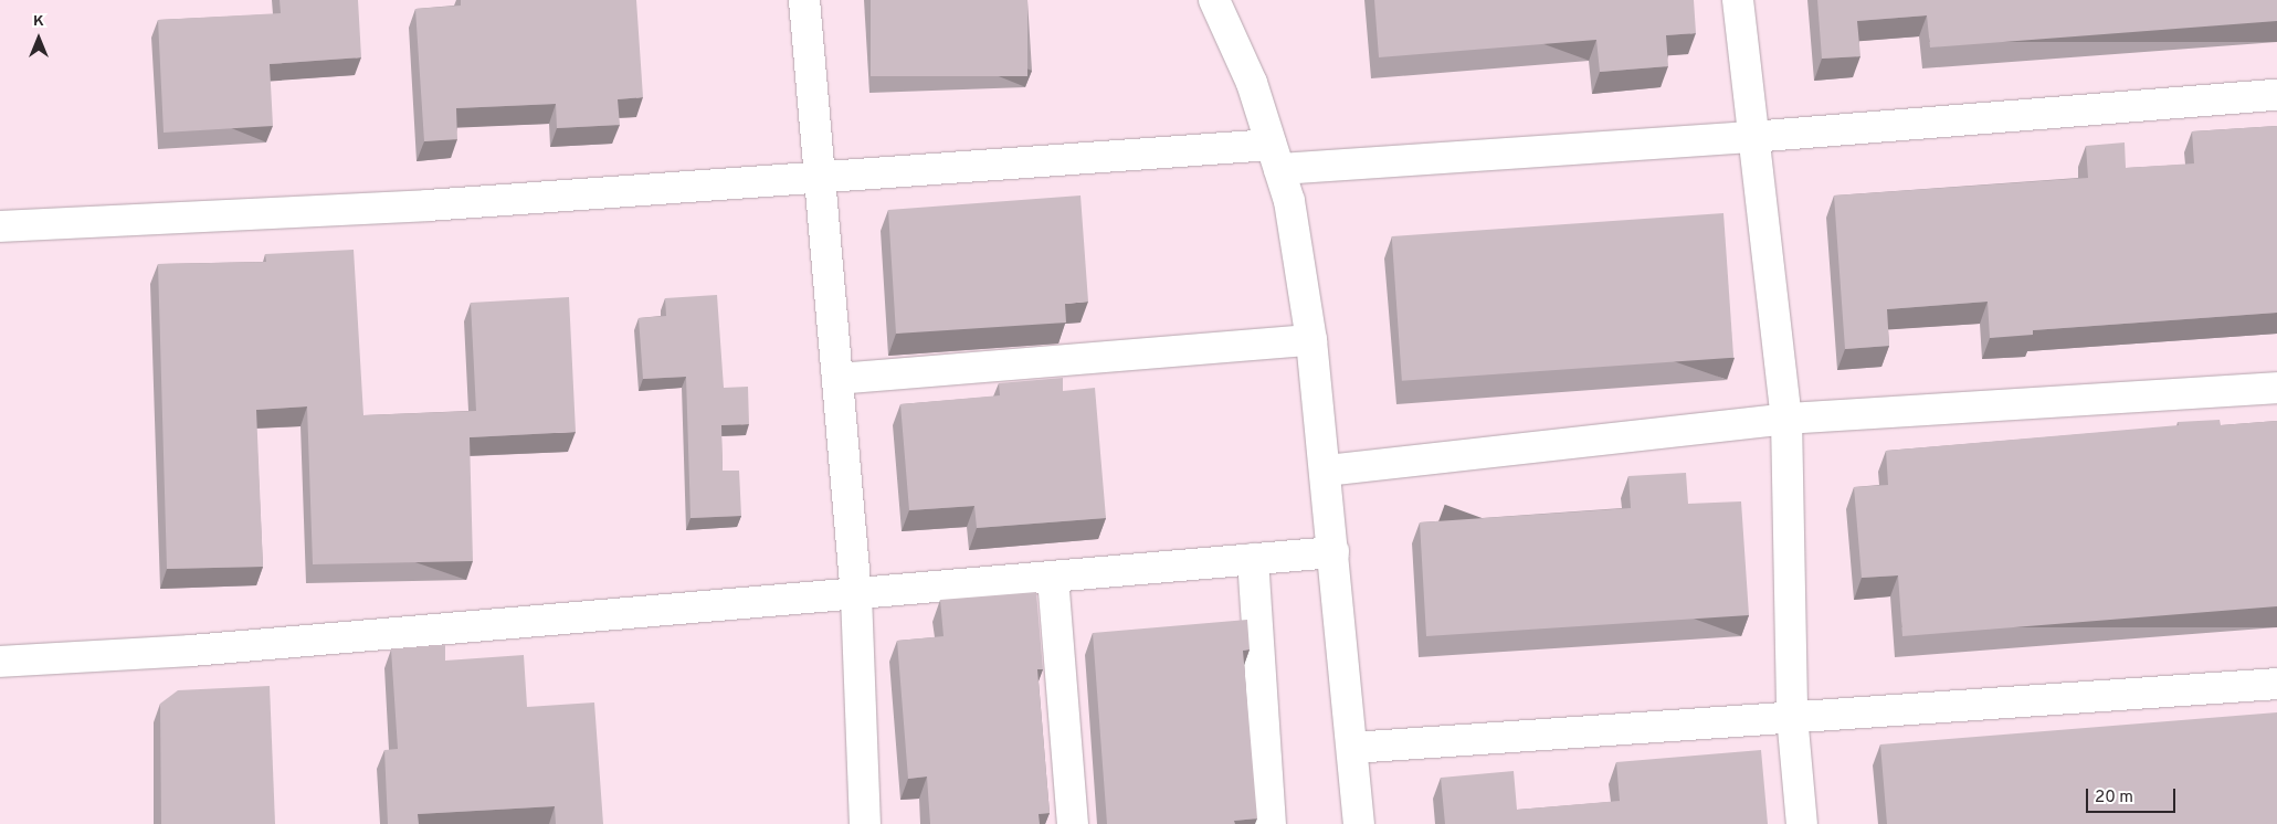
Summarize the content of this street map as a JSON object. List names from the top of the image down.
{
  "scale_bar": "20 m",
  "north": "top"
}
